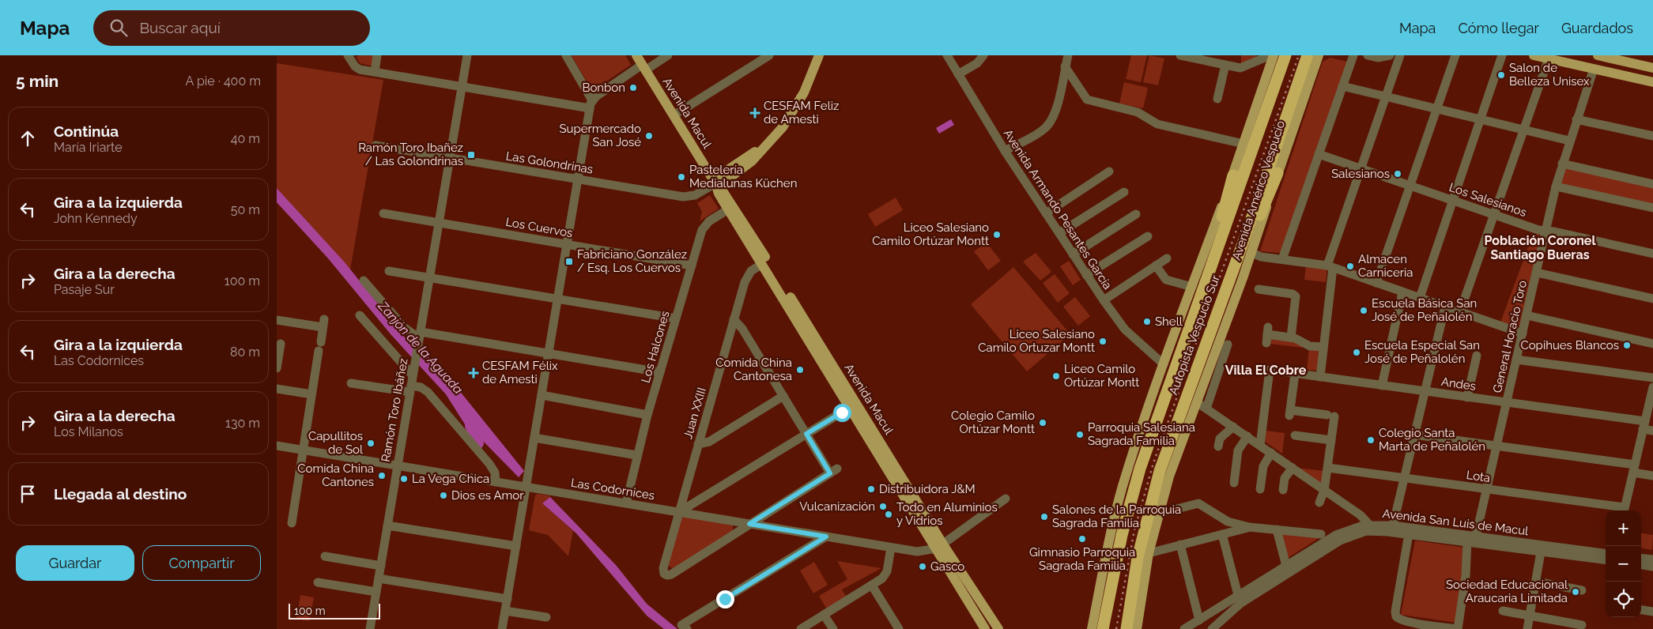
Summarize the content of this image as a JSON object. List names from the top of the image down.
{
  "streets": {
    "highway": ["Autopista Vespucio Sur"],
    "main road": ["Avenida Macul", "Avenida Américo Vespucio"],
    "street": [
      "Las Golondrinas",
      "Los Salesianos",
      "Avenida Armando Pesantes García",
      "Los Cuervos",
      "General Horacio Toro",
      "Los Halcones",
      "Andes",
      "Ramón Toro Ibáñez",
      "Juan XXIII",
      "Lota",
      "Las Codornices",
      "Avenida San Luis de Macul"
    ]
  },
  "crossings": [
    ["Avenida Macul", "Las Golondrinas"],
    ["Avenida Macul", "Los Halcones"],
    ["Avenida Macul", "Juan XXIII"],
    ["Avenida Macul", "Las Codornices"],
    ["Las Golondrinas", "Ramón Toro Ibáñez"],
    ["Los Salesianos", "General Horacio Toro"],
    ["Los Cuervos", "Los Halcones"],
    ["Los Cuervos", "Ramón Toro Ibáñez"],
    ["General Horacio Toro", "Andes"],
    ["General Horacio Toro", "Lota"],
    ["General Horacio Toro", "Avenida San Luis de Macul"],
    ["Los Halcones", "Las Codornices"],
    ["Ramón Toro Ibáñez", "Las Codornices"],
    ["Juan XXIII", "Las Codornices"]
  ],
  "districts": ["Población Coronel Santiago Bueras", "Villa El Cobre"],
  "water": ["Zanjón de la Aguada"],
  "places": {
    "other": [
      "Salon de Belleza Unisex",
      "Bonbon",
      "Supermercado San José",
      "Salesianos",
      "Pastelería Medialunas Küchen",
      "Liceo Salesiano Camilo Ortúzar Montt",
      "Almacen Carniceria",
      "Escuela Básica San José de Peñalolén",
      "Shell",
      "Liceo Salesiano Camilo Ortuzar Montt",
      "Copihues Blancos",
      "Escuela Especial San José de Peñalolén",
      "Comida China Cantonesa",
      "Liceo Camilo Ortúzar Montt",
      "Colegio Camilo Ortúzar Montt",
      "Parroquia Salesiana Sagrada Familia",
      "Colegio Santa Marta de Peñalolén",
      "Capullitos de Sol",
      "Comida China Cantones",
      "La Vega Chica",
      "Distribuidora J&M",
      "Dios es Amor",
      "Vulcanización",
      "Todo en Aluminios y Vidrios",
      "Salones de la Parroquia Sagrada Familia",
      "Gimnasio Parroquia Sagrada Familia",
      "Gasco",
      "Sociedad Educacional Araucaria Limitada"
    ],
    "health": ["CESFAM Feliz de Amesti", "CESFAM Félix de Amesti"],
    "transit": ["Ramón Toro Ibañez / Las Golondrinas", "Fabriciano González / Esq. Los Cuervos"]
  },
  "scale_bar": "100 m",
  "page": {
    "header": "Mapa",
    "search": "Buscar aquí",
    "nav": ["Mapa", "Cómo llegar", "Guardados"],
    "heading": ["5 min", "A pie · 400 m"],
    "list": [
      ["Continúa", "María Iriarte", "40 m"],
      ["Gira a la izquierda", "John Kennedy", "50 m"],
      ["Gira a la derecha", "Pasaje Sur", "100 m"],
      ["Gira a la izquierda", "Las Codornices", "80 m"],
      ["Gira a la derecha", "Los Milanos", "130 m"],
      "Llegada al destino"
    ],
    "map_buttons": ["+", "−"],
    "buttons": ["Guardar", "Compartir"],
    "scale": "100 m"
  }
}
